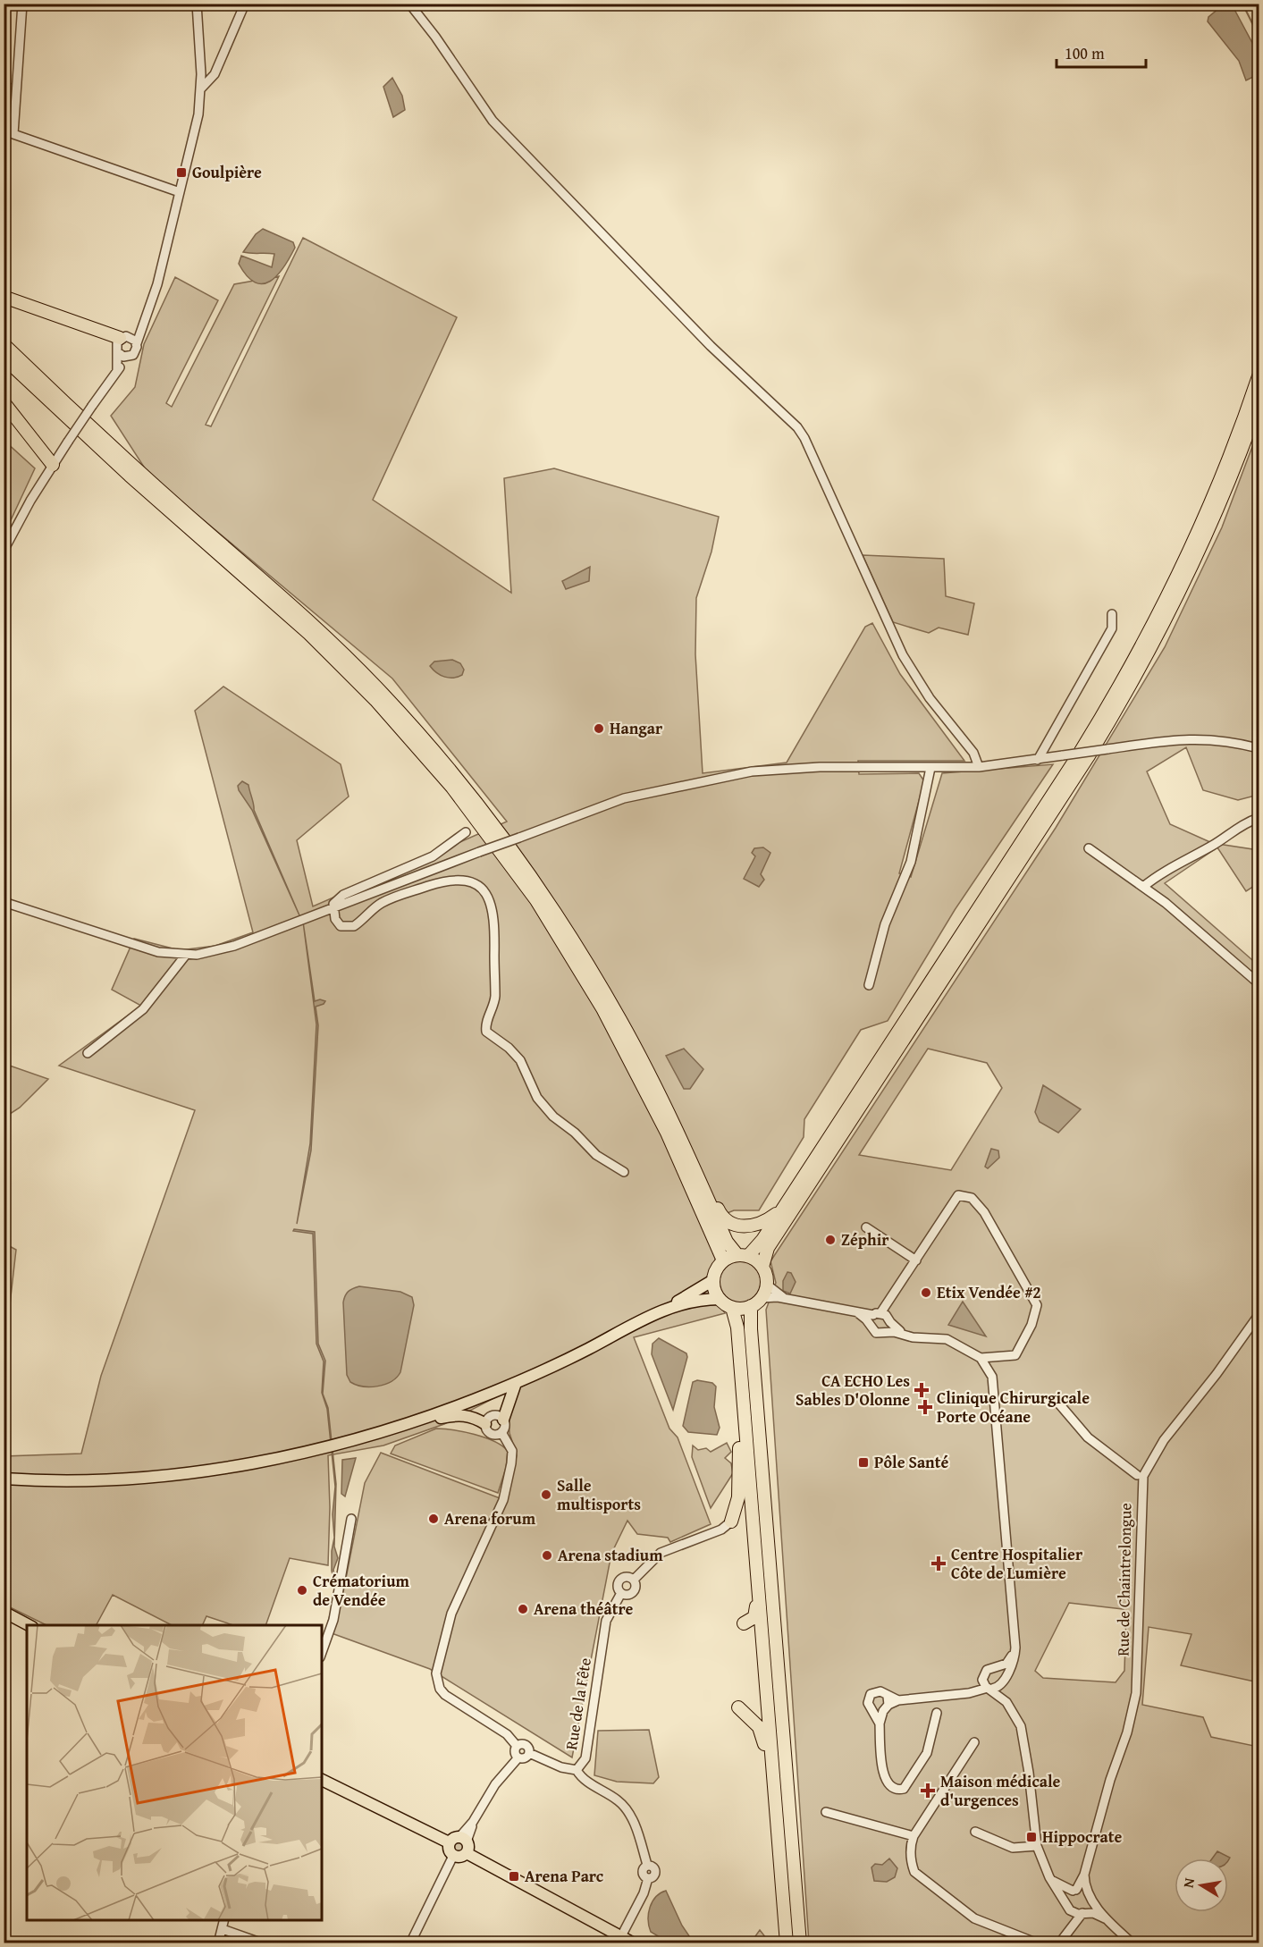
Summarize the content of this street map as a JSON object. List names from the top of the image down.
{
  "streets": {
    "street": ["Rue de Chaintrelongue", "Rue de la Fête"]
  },
  "places": {
    "transit": [
      "Goulpière",
      "Pôle Santé",
      "Hippocrate",
      "Arena Parc"
    ],
    "other": [
      "Hangar",
      "Zéphir",
      "Etix Vendée #2",
      "Salle multisports",
      "Arena forum",
      "Arena stadium",
      "Crématorium de Vendée",
      "Arena théâtre"
    ],
    "health": [
      "CA ECHO Les Sables D'Olonne",
      "Clinique Chirurgicale Porte Océane",
      "Centre Hospitalier Côte de Lumière",
      "Maison médicale d'urgences"
    ]
  },
  "scale_bar": "100 m",
  "north": "left"
}
